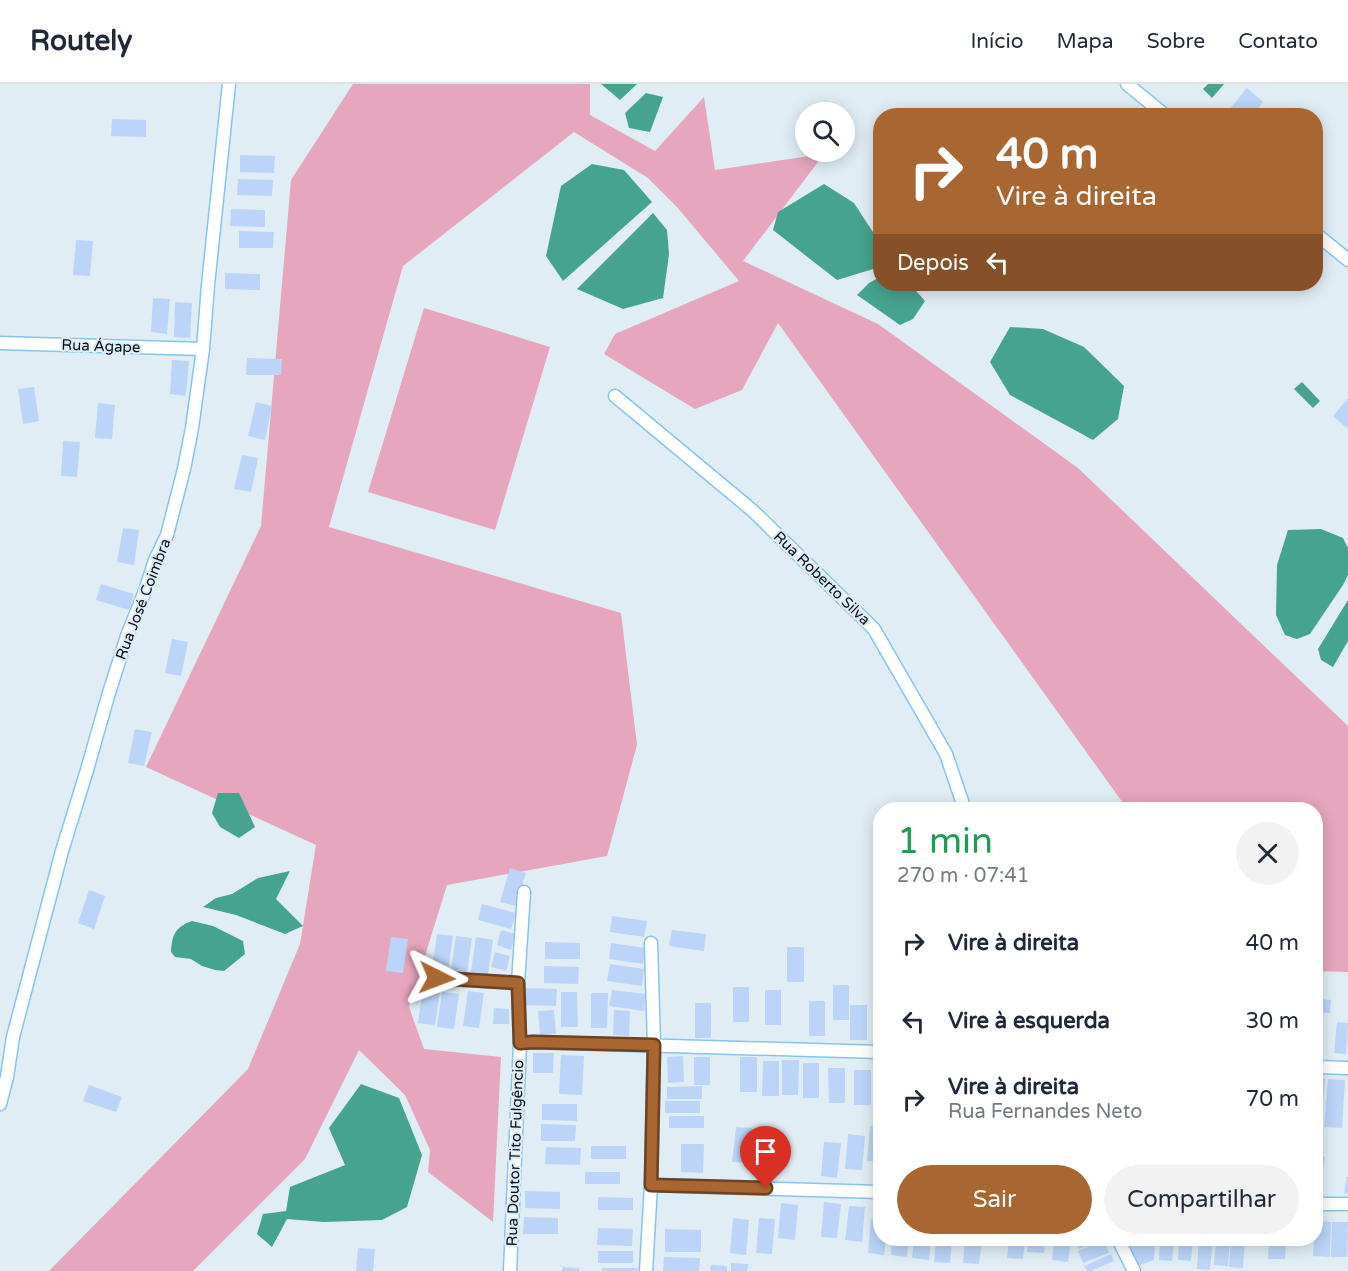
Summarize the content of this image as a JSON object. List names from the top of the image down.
{
  "streets": {
    "street": [
      "Rua Ágape",
      "Rua Roberto Silva",
      "Rua José Coimbra",
      "Rua Doutor Tito Fulgêncio"
    ]
  },
  "crossings": [
    ["Rua Ágape", "Rua José Coimbra"]
  ],
  "page": {
    "header": "Routely",
    "nav": [
      "Início",
      "Mapa",
      "Sobre",
      "Contato"
    ],
    "turn": ["40 m", "Vire à direita"],
    "then": "Depois",
    "heading": ["1 min", "270 m · 07:41"],
    "list": [
      {
        "name": "Vire à direita",
        "value": "40 m"
      },
      {
        "name": "Vire à esquerda",
        "value": "30 m"
      },
      {
        "name": "Vire à direita",
        "note": "Rua Fernandes Neto",
        "value": "70 m"
      }
    ],
    "buttons": ["Sair", "Compartilhar"]
  }
}
